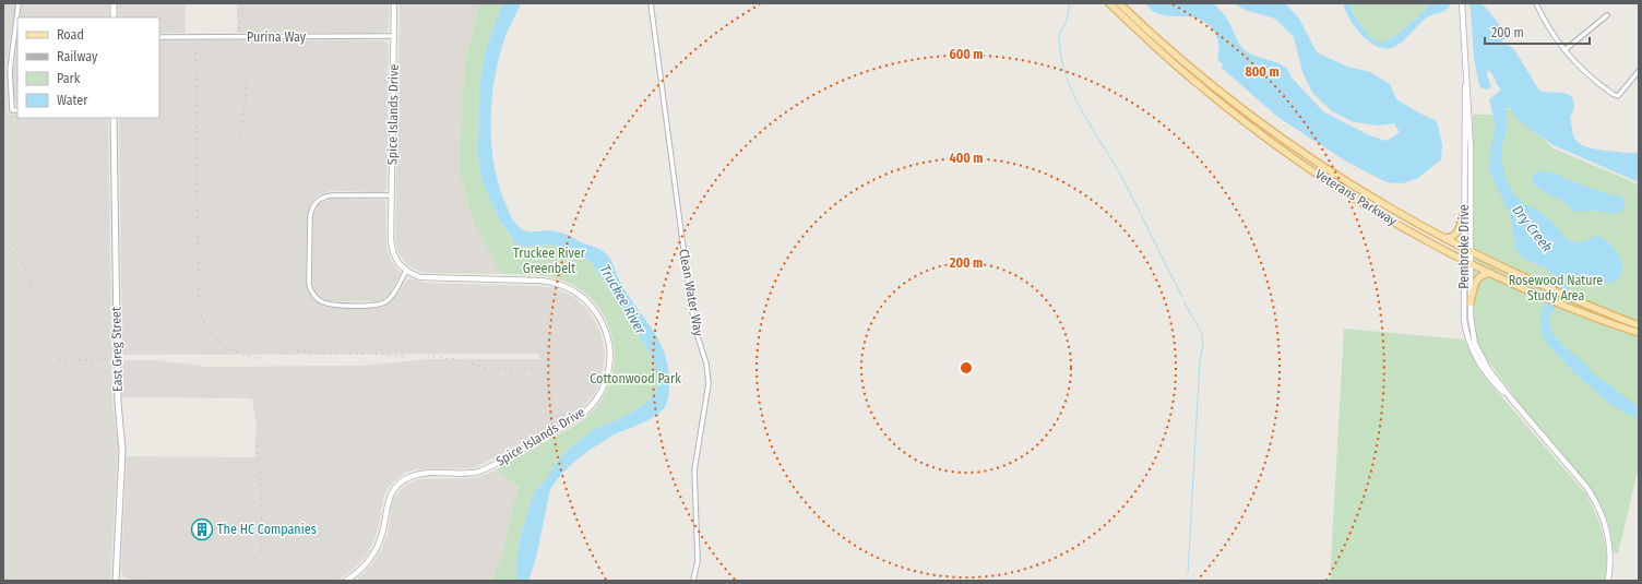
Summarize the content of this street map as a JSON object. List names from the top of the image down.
{
  "streets": {
    "main road": ["Veterans Parkway", "East Greg Street"],
    "street": [
      "Purina Way",
      "Spice Islands Drive",
      "Pembroke Drive",
      "Clean Water Way"
    ]
  },
  "crossings": [
    ["Purina Way", "Spice Islands Drive"],
    ["Veterans Parkway", "Pembroke Drive"]
  ],
  "water": ["Dry Creek", "Truckee River"],
  "parks": ["Truckee River Greenbelt", "Rosewood Nature Study Area", "Cottonwood Park"],
  "places": {
    "building": ["The HC Companies"]
  },
  "legend": [
    "Road",
    "Railway",
    "Park",
    "Water"
  ],
  "scale_bar": "200 m",
  "rings": [
    "600 m",
    "800 m",
    "400 m",
    "200 m"
  ]
}
